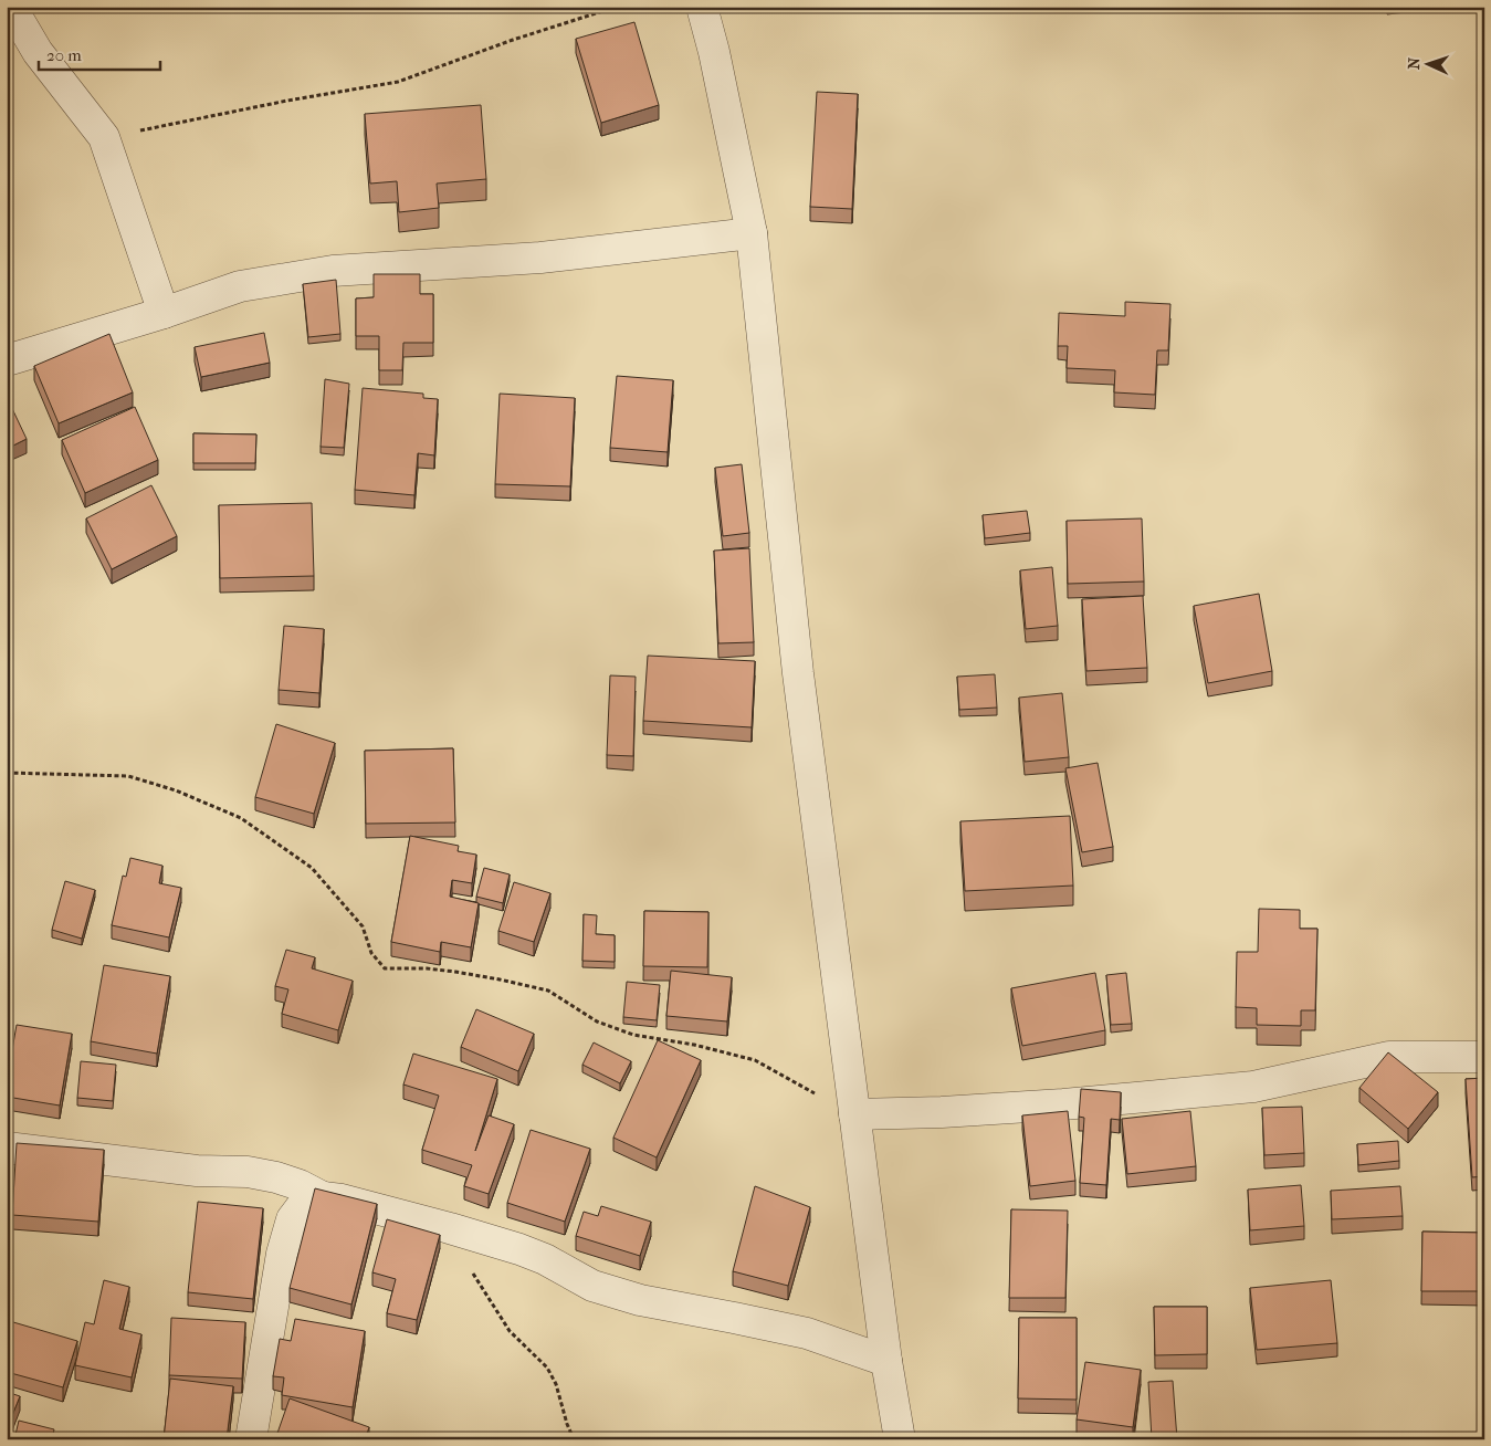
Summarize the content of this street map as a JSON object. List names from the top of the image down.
{
  "scale_bar": "20 m",
  "north": "left"
}
